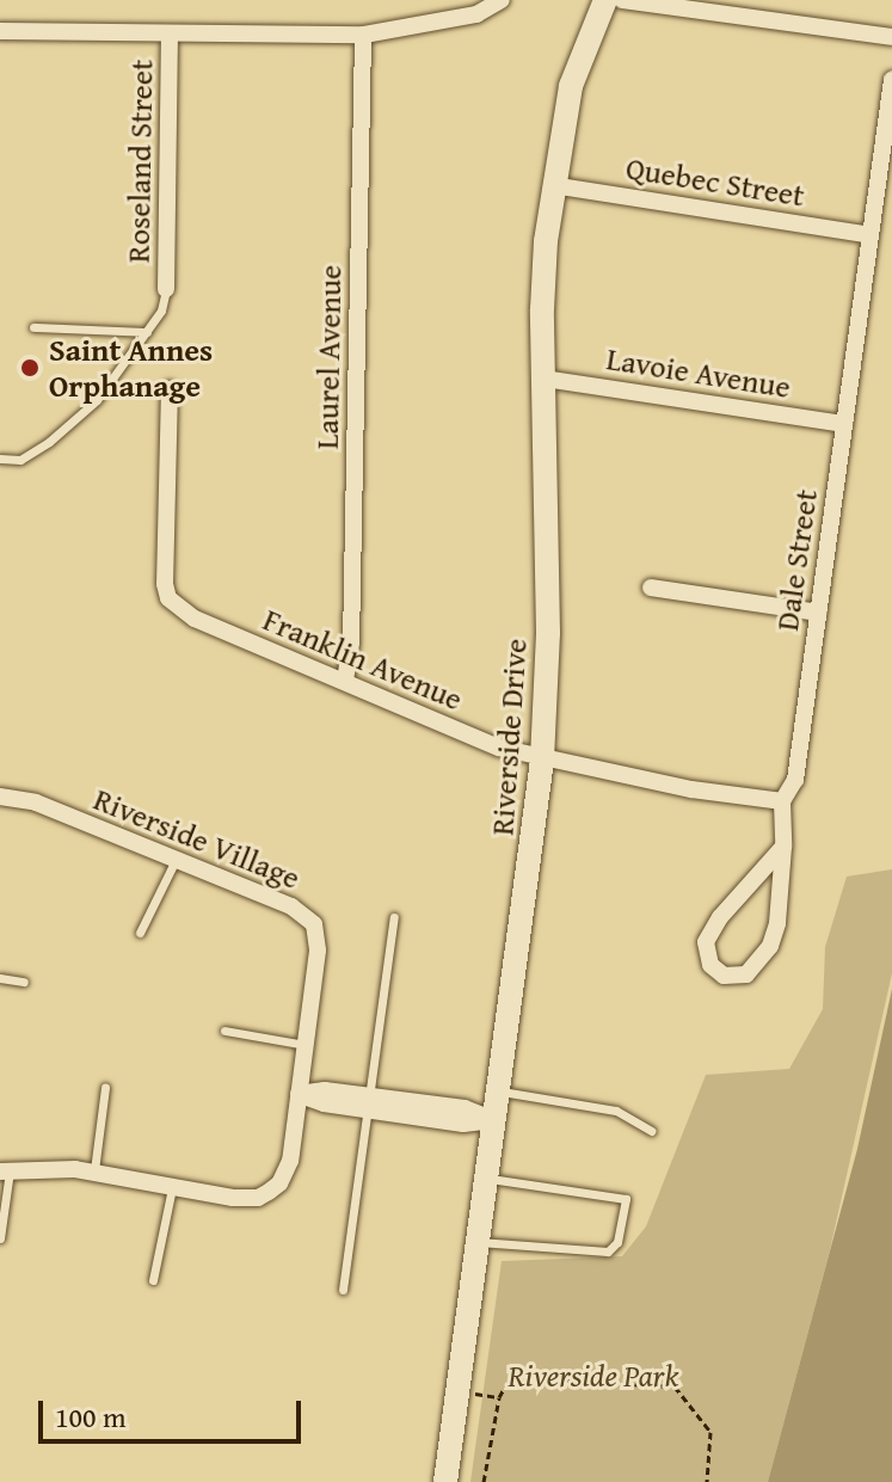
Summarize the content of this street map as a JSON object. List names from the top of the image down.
{
  "streets": {
    "main road": ["Riverside Drive"],
    "street": [
      "Roseland Street",
      "Quebec Street",
      "Laurel Avenue",
      "Lavoie Avenue",
      "Dale Street",
      "Franklin Avenue",
      "Riverside Village"
    ]
  },
  "crossings": [
    ["Quebec Street", "Dale Street"],
    ["Quebec Street", "Riverside Drive"],
    ["Laurel Avenue", "Franklin Avenue"],
    ["Lavoie Avenue", "Dale Street"],
    ["Lavoie Avenue", "Riverside Drive"],
    ["Franklin Avenue", "Riverside Drive"]
  ],
  "parks": ["Riverside Park"],
  "places": ["Saint Annes Orphanage"],
  "scale_bar": "100 m"
}
